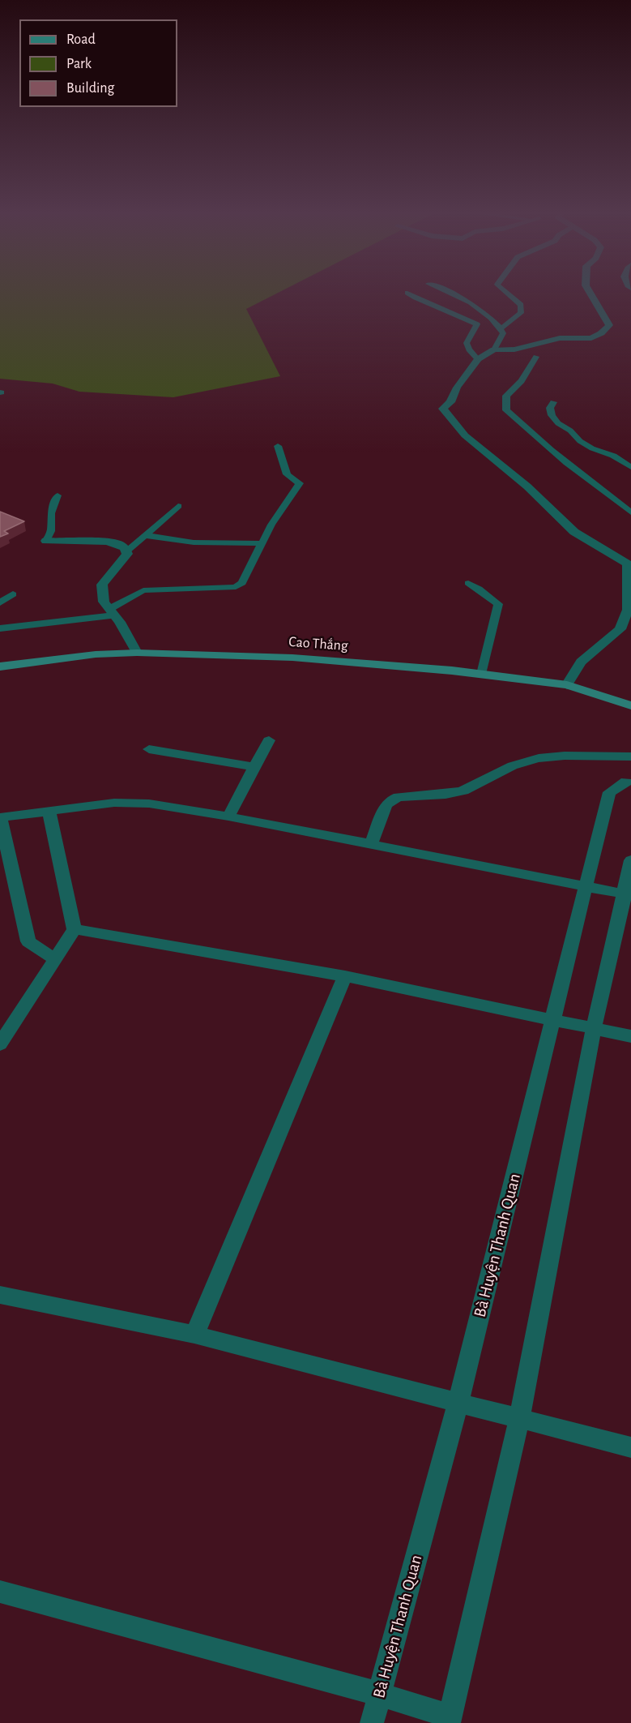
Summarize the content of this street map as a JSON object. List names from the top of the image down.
{
  "streets": {
    "main road": ["Cao Thắng"],
    "street": ["Bà Huyện Thanh Quan"]
  },
  "legend": ["Road", "Park", "Building"]
}
